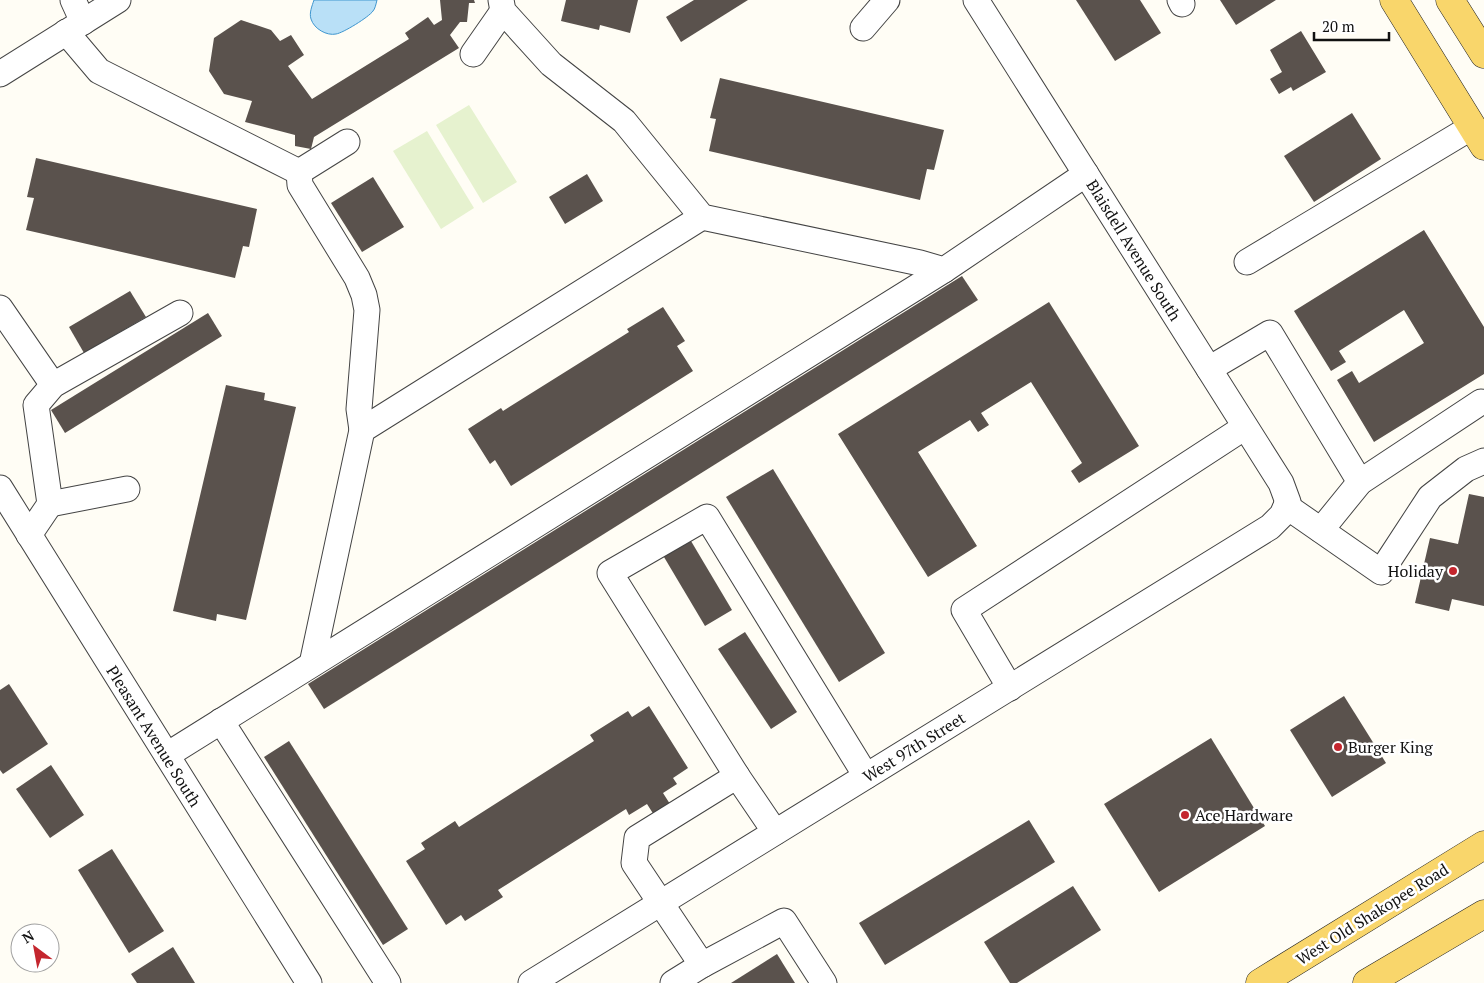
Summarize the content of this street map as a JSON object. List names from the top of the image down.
{
  "streets": {
    "main road": ["West Old Shakopee Road"],
    "street": ["Blaisdell Avenue South", "Pleasant Avenue South", "West 97th Street"]
  },
  "crossings": [
    ["Blaisdell Avenue South", "West 97th Street"]
  ],
  "places": ["Holiday", "Burger King", "Ace Hardware"],
  "scale_bar": "20 m",
  "north": "top left"
}
